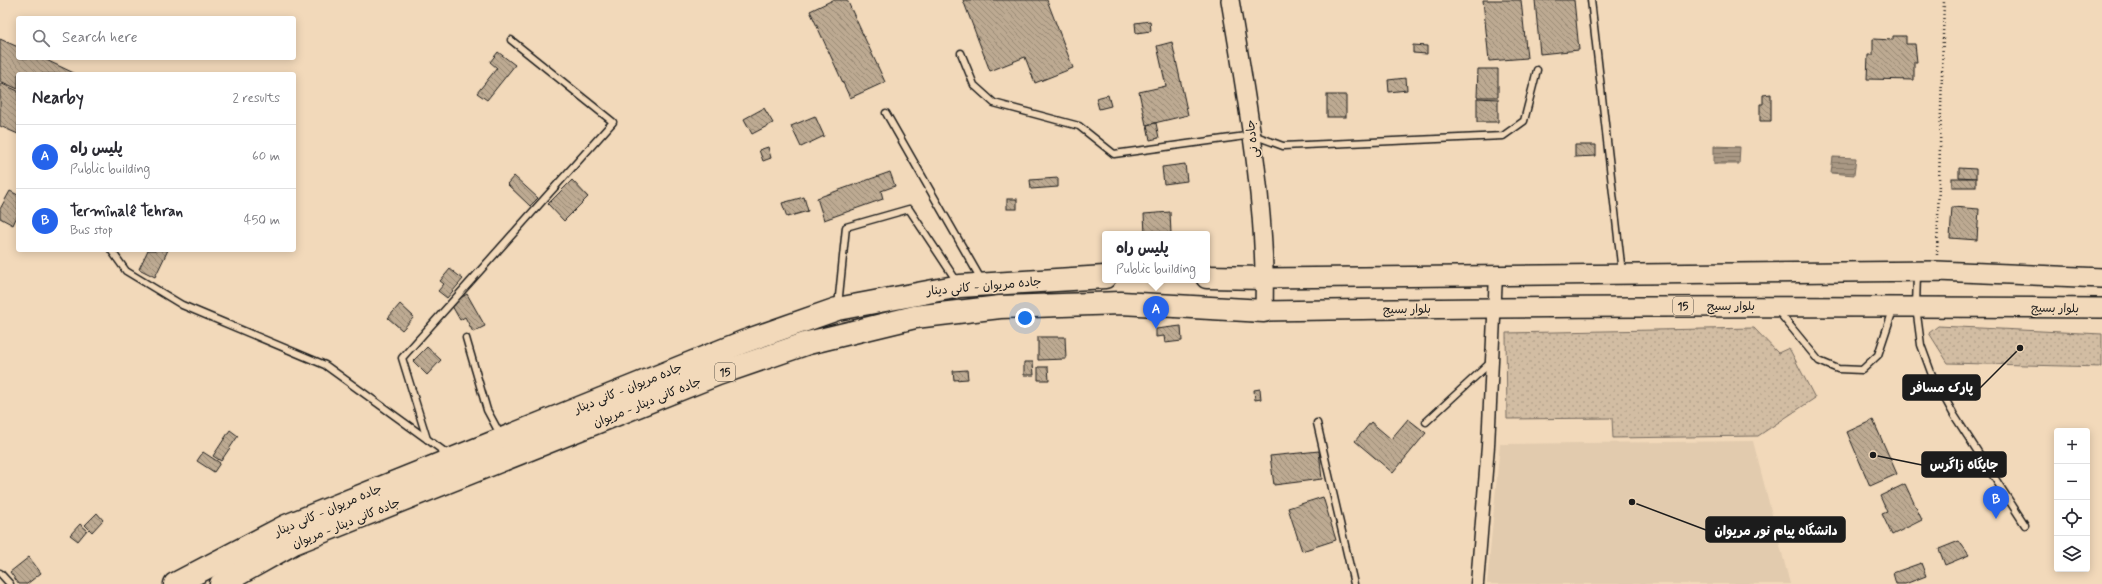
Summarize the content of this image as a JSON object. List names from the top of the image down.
{
  "streets": {
    "highway": ["جاده مریوان - کانی دینار", "15", "جاده کانی دینار - مریوان"],
    "main road": ["جاده نی", "بلوار بسیج"]
  },
  "crossings": [
    ["جاده نی", "بلوار بسیج"],
    ["جاده نی", "جاده کانی دینار - مریوان"],
    ["بلوار بسیج", "جاده کانی دینار - مریوان"]
  ],
  "places": ["پارک مسافر", "جایگاه زاگرس", "دانشگاه پیام نور مریوان"],
  "page": {
    "search": "Search here",
    "heading": ["Nearby", "2 results"],
    "list": [
      {
        "mark": "A",
        "name": "پلیس راه",
        "note": "Public building",
        "value": "60 m"
      },
      {
        "mark": "B",
        "name": "Termînalê Tehran",
        "note": "Bus stop",
        "value": "450 m"
      }
    ],
    "popup": ["پلیس راه", "Public building"],
    "pins": ["A", "B"],
    "map_buttons": ["+", "−"]
  }
}
